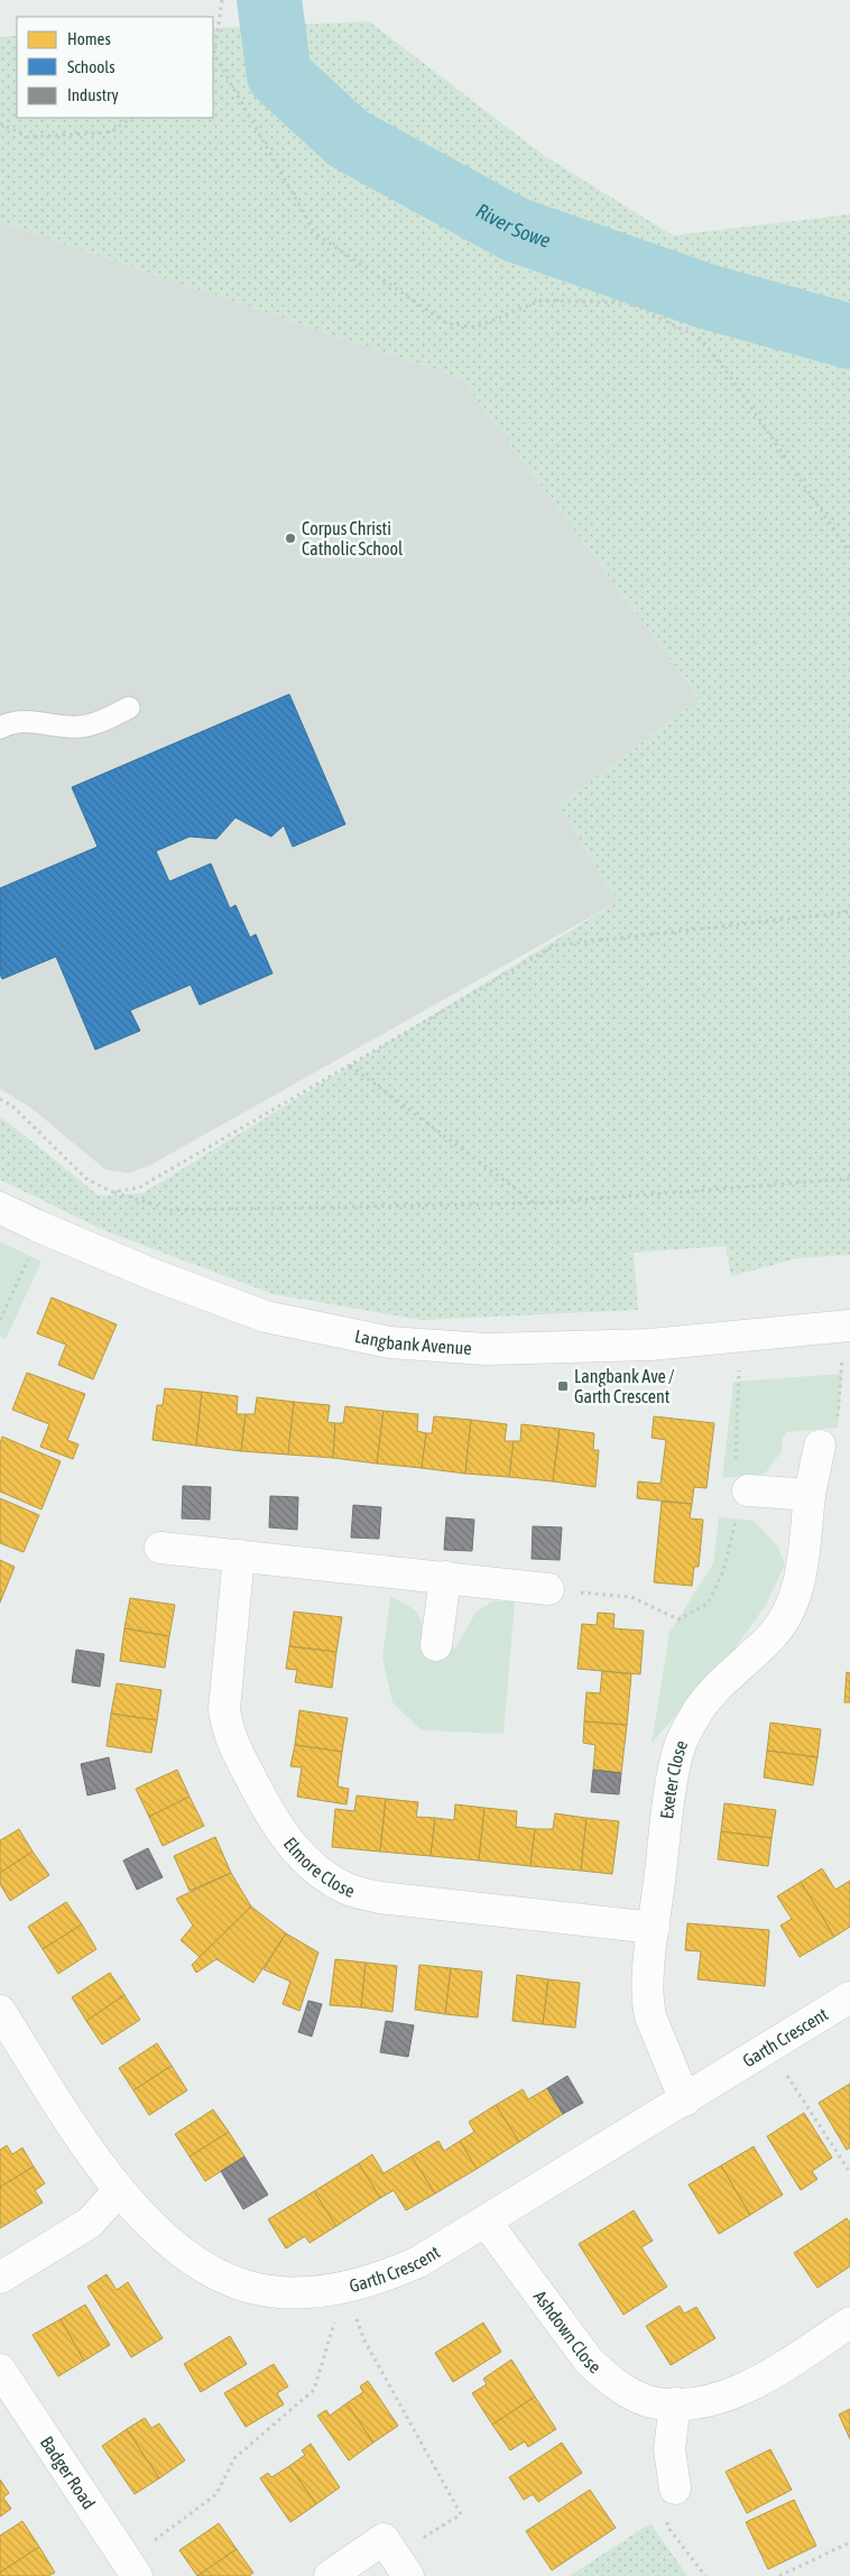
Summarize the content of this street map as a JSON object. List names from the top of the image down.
{
  "streets": {
    "street": [
      "Langbank Avenue",
      "Exeter Close",
      "Elmore Close",
      "Garth Crescent",
      "Ashdown Close",
      "Badger Road"
    ]
  },
  "crossings": [
    ["Exeter Close", "Elmore Close"],
    ["Exeter Close", "Garth Crescent"],
    ["Garth Crescent", "Ashdown Close"]
  ],
  "water": ["River Sowe"],
  "places": {
    "other": ["Corpus Christi Catholic School"],
    "transit": ["Langbank Ave / Garth Crescent"]
  },
  "legend": ["Homes", "Schools", "Industry"]
}
